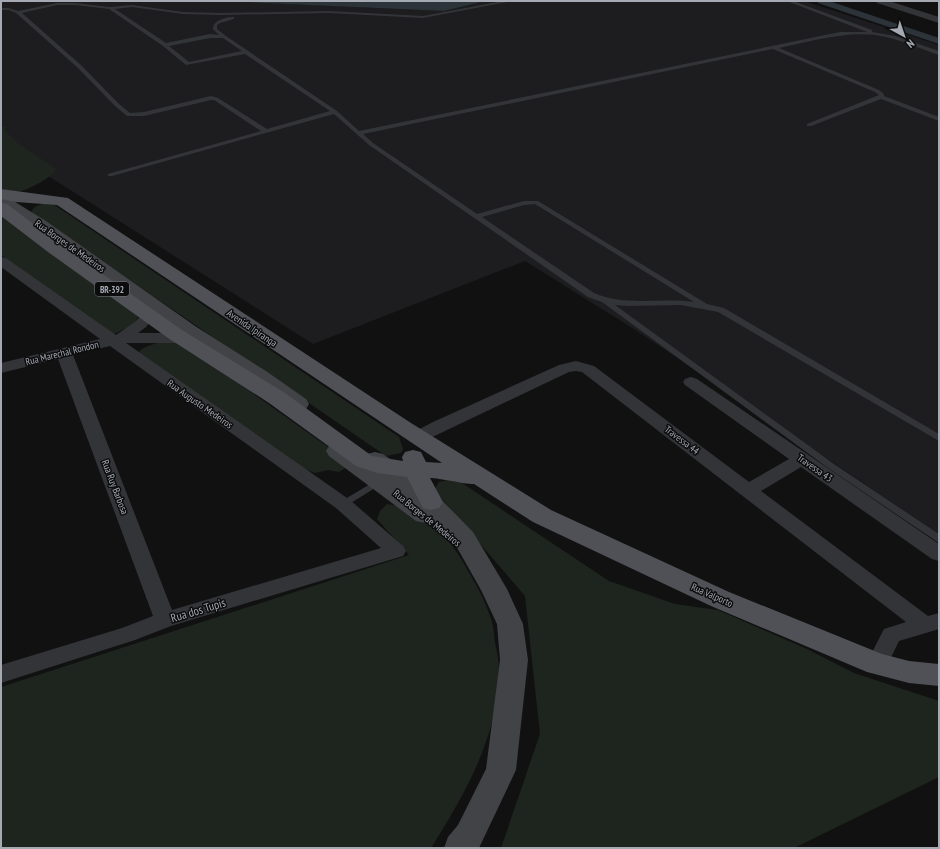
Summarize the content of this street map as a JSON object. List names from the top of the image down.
{
  "streets": {
    "main road": [
      "Rua Borges de Medeiros",
      "BR-392",
      "Avenida Ipiranga",
      "Rua Valporto"
    ],
    "street": [
      "Rua Marechal Rondon",
      "Rua Augusto Medeiros",
      "Travessa 44",
      "Travessa 43",
      "Rua Ruy Barbosa",
      "Rua dos Tupis"
    ]
  },
  "crossings": [
    ["Rua Borges de Medeiros", "BR-392"],
    ["Rua Borges de Medeiros", "Rua Marechal Rondon"],
    ["Avenida Ipiranga", "Travessa 44"],
    ["Avenida Ipiranga", "Rua Valporto"],
    ["Rua Marechal Rondon", "Rua Augusto Medeiros"],
    ["Rua Marechal Rondon", "Rua Ruy Barbosa"],
    ["Rua Augusto Medeiros", "Rua dos Tupis"],
    ["Rua Ruy Barbosa", "Rua dos Tupis"]
  ],
  "north": "bottom right"
}
